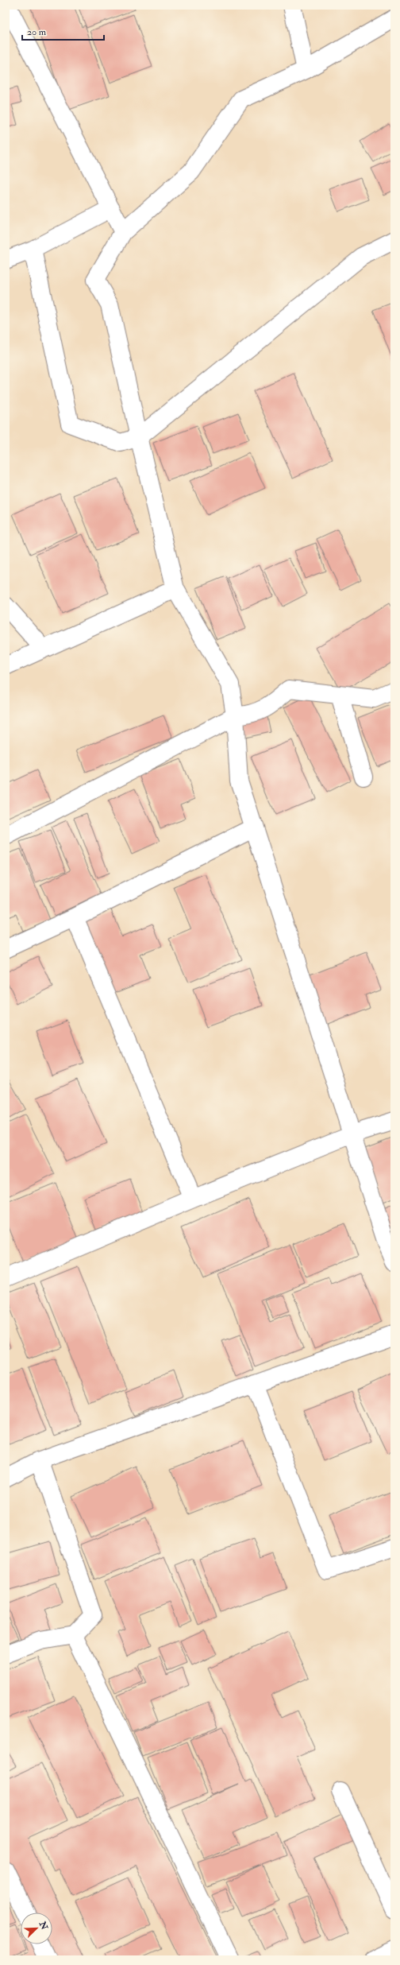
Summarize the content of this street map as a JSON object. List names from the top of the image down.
{
  "scale_bar": "20 m",
  "north": "top right"
}
